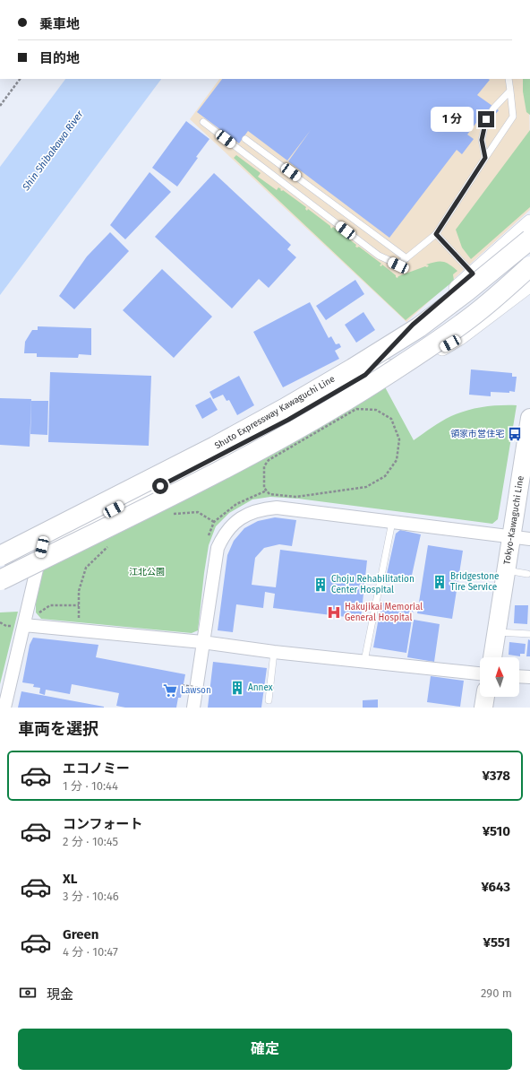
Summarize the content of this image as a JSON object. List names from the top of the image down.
{
  "streets": {
    "highway": ["Shuto Expressway Kawaguchi Line"],
    "main road": ["Tokyo-Kawaguchi Line"]
  },
  "water": ["Shin Shibakawa River"],
  "parks": ["江北公園"],
  "places": {
    "bus stop": ["領家市営住宅"],
    "building": ["Bridgestone Tire Service", "Choju Rehabilitation Center Hospital", "Annex"],
    "hospital": ["Hakujikai Memorial General Hospital"],
    "supermarket": ["Lawson"]
  },
  "north": "top",
  "page": {
    "banner": ["乗車地", "目的地"],
    "bubble": "1 分",
    "heading": "車両を選択",
    "list": [
      {
        "name": "エコノミー",
        "note": "1 分 · 10:44",
        "value": "¥378"
      },
      {
        "name": "コンフォート",
        "note": "2 分 · 10:45",
        "value": "¥510"
      },
      {
        "name": "XL",
        "note": "3 分 · 10:46",
        "value": "¥643"
      },
      {
        "name": "Green",
        "note": "4 分 · 10:47",
        "value": "¥551"
      }
    ],
    "pay": ["現金", "290 m"],
    "buttons": "確定"
  }
}
